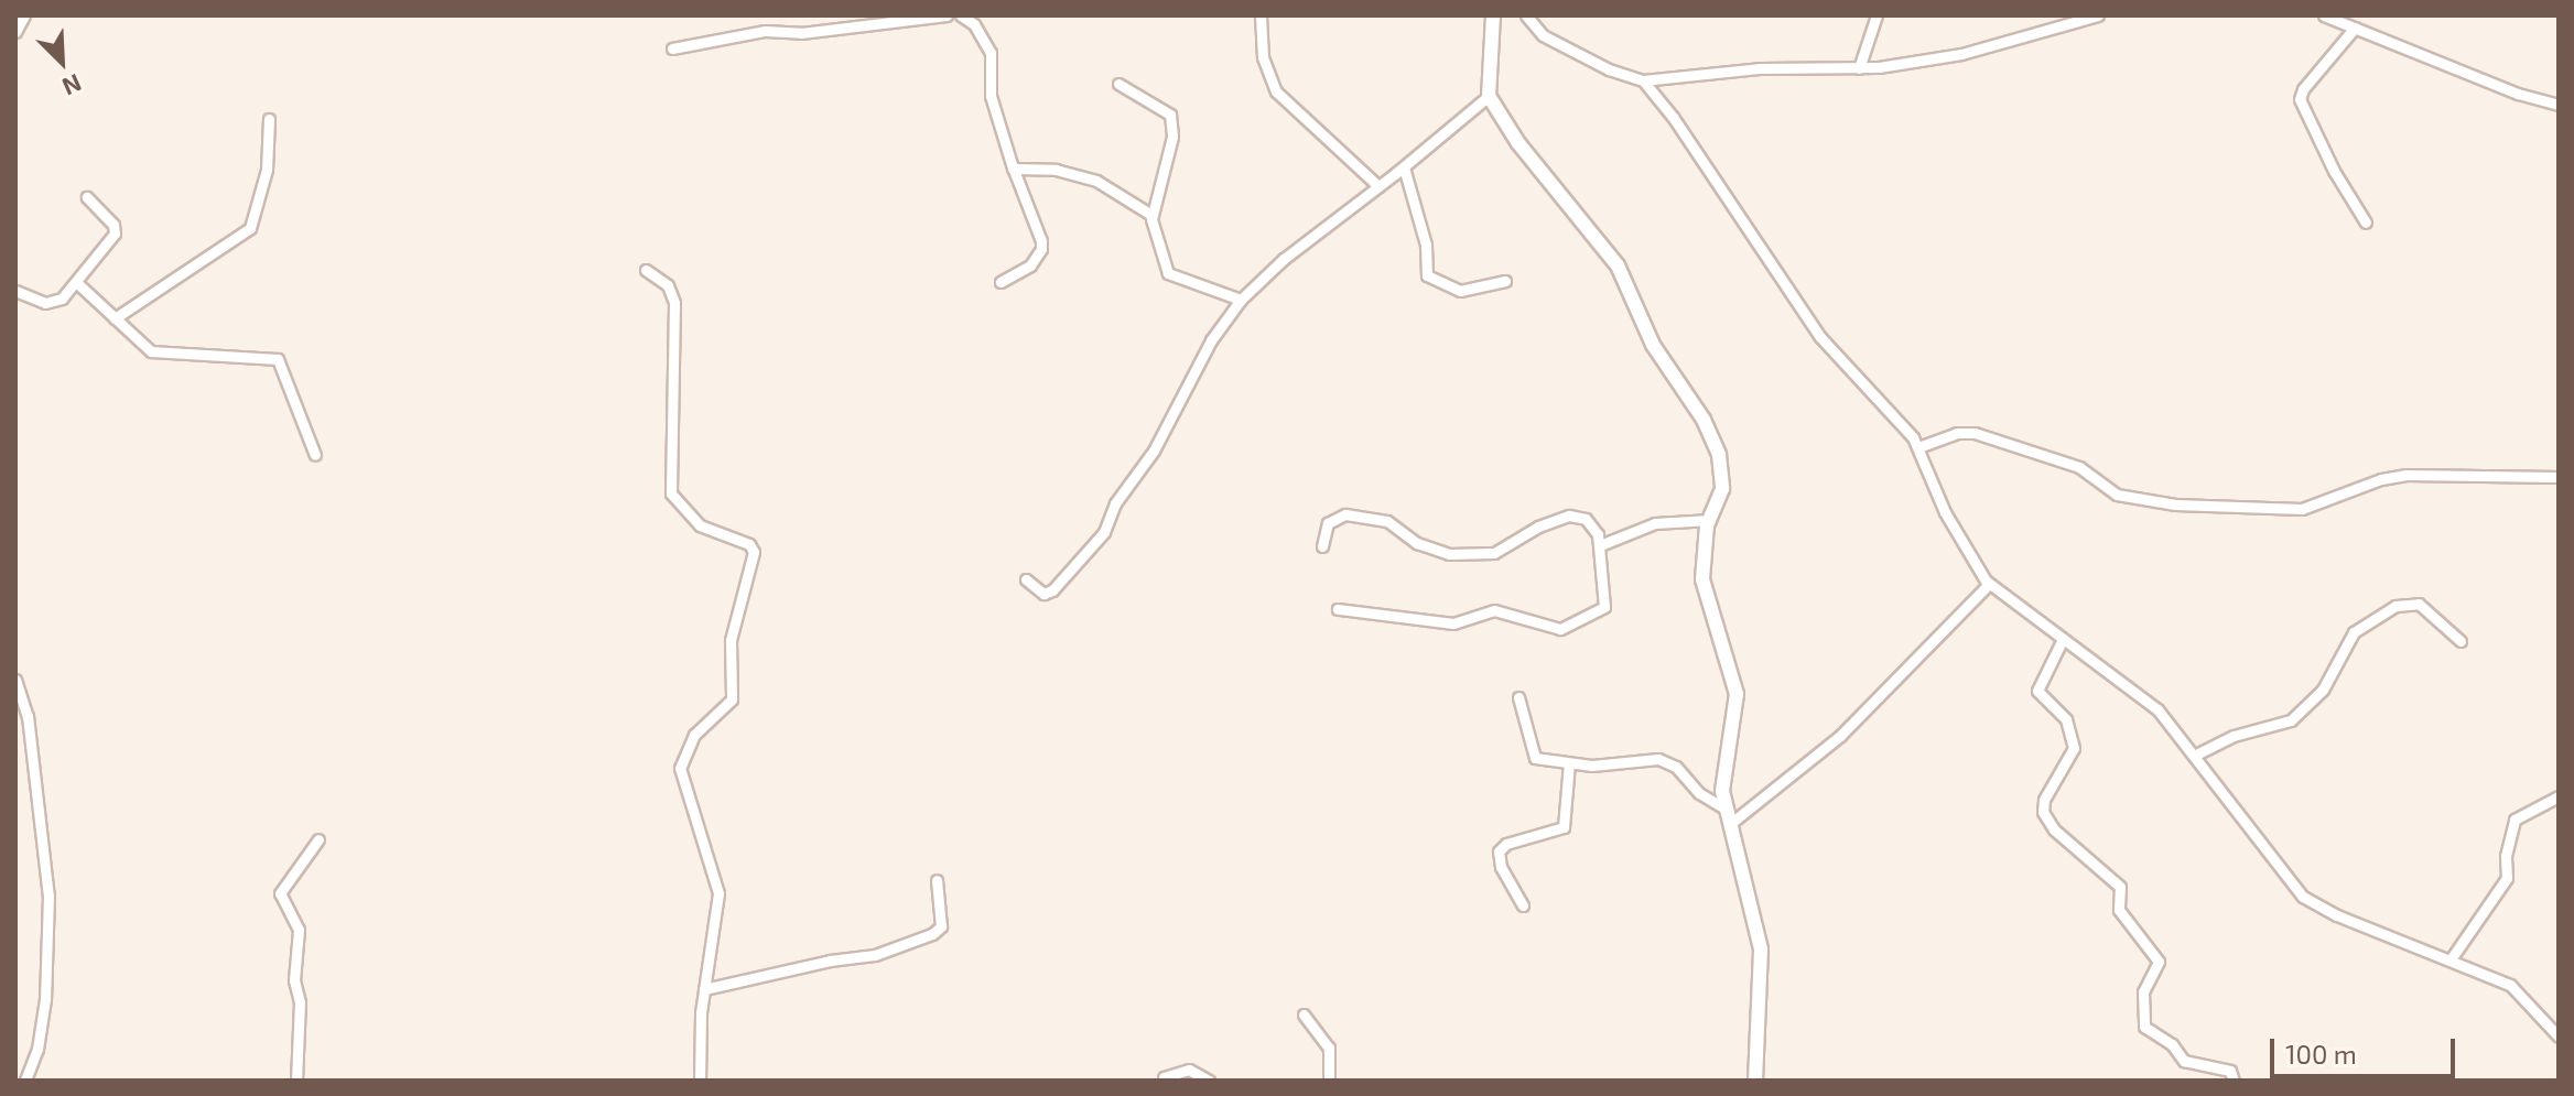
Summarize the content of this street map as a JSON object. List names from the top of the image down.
{
  "scale_bar": "100 m",
  "north": "bottom right"
}
